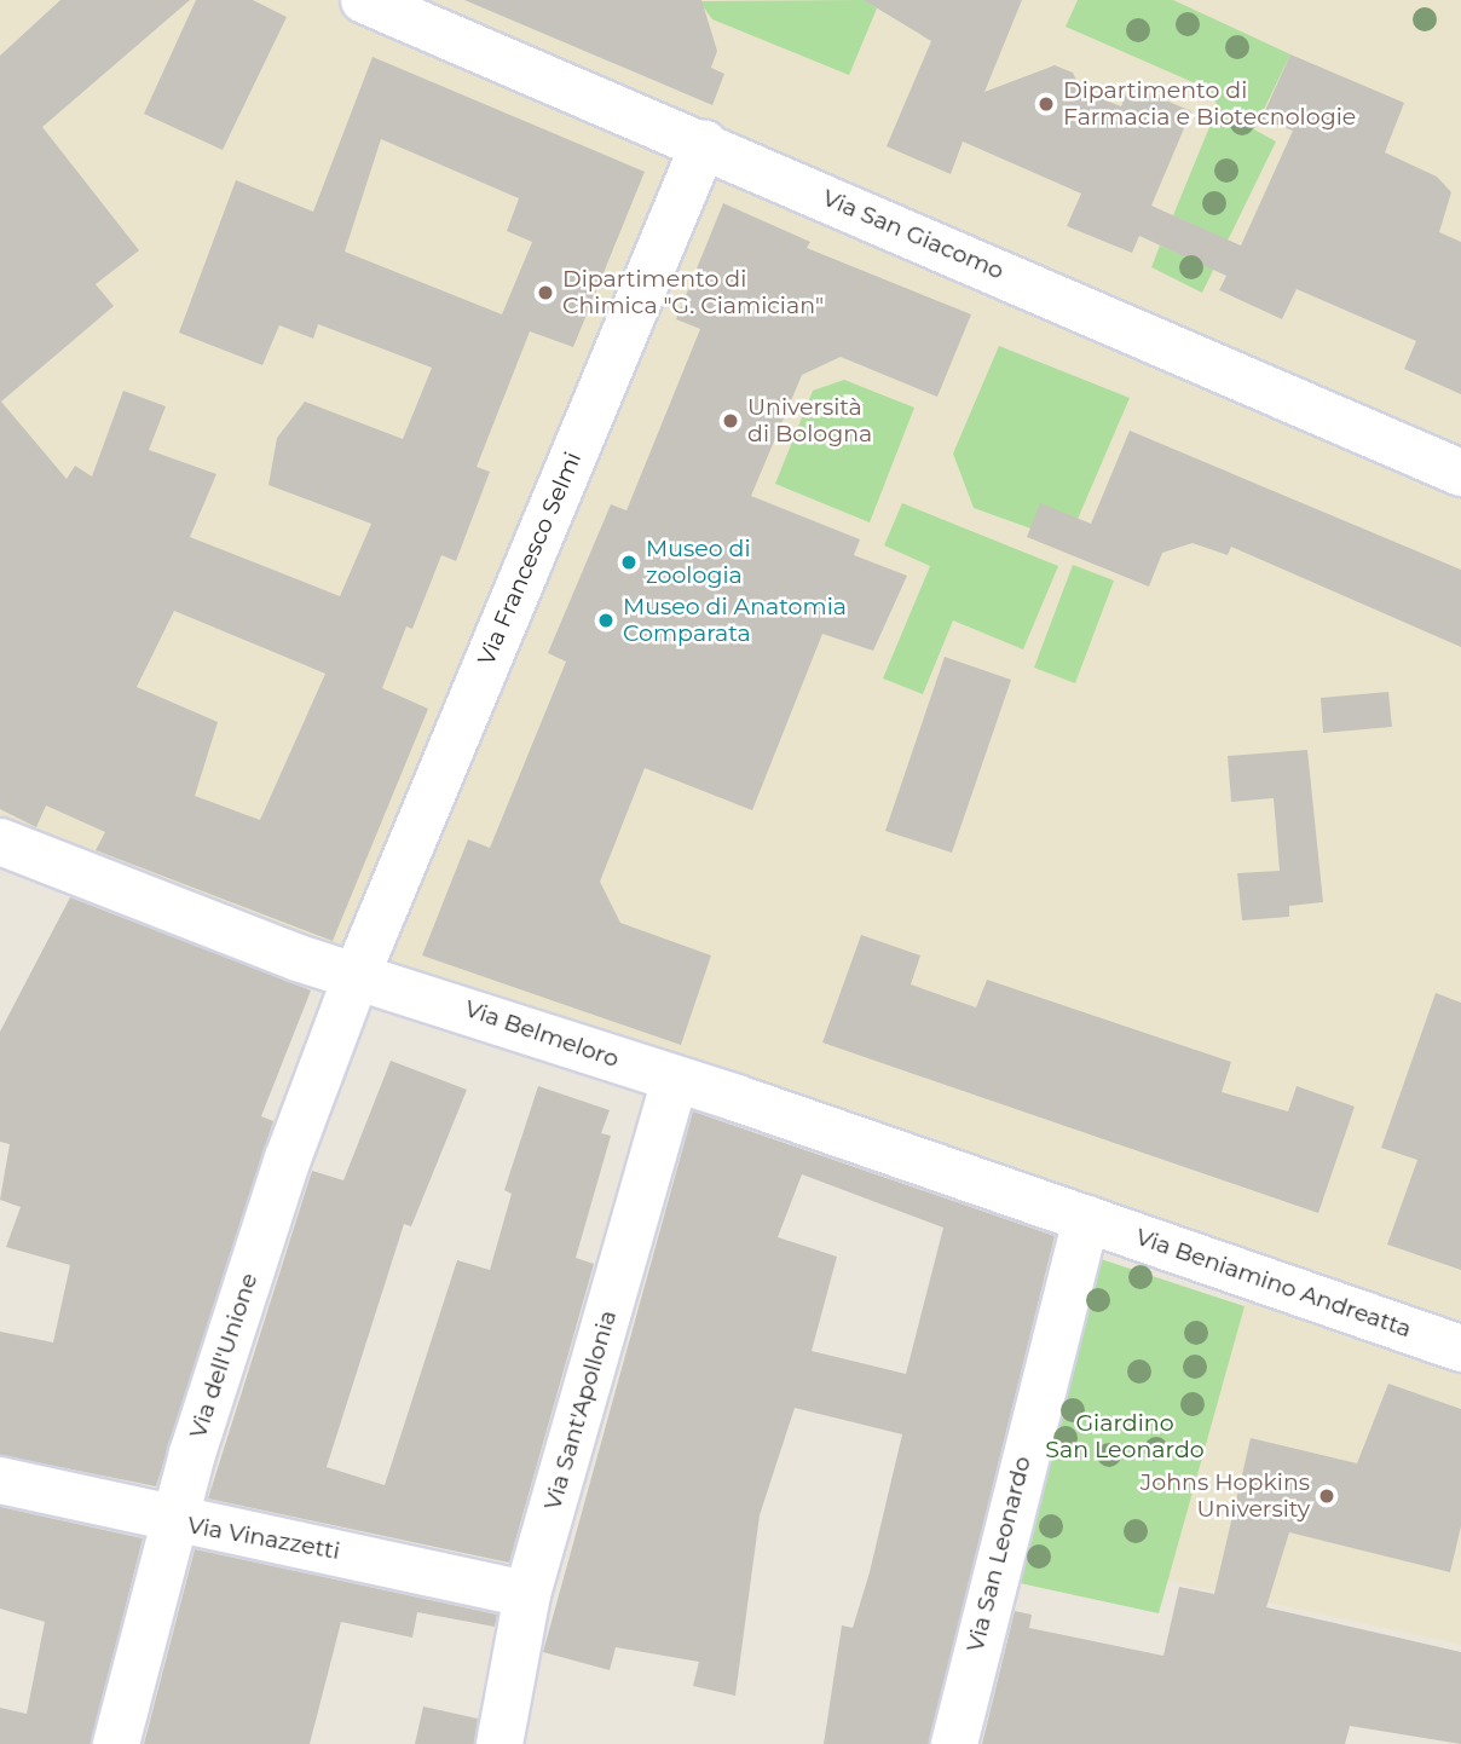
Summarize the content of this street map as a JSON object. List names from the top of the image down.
{
  "streets": {
    "street": [
      "Via San Giacomo",
      "Via Francesco Selmi",
      "Via Belmeloro",
      "Via Beniamino Andreatta",
      "Via dell'Unione",
      "Via Sant'Apollonia",
      "Via Vinazzetti",
      "Via San Leonardo"
    ]
  },
  "crossings": [
    ["Via San Giacomo", "Via Francesco Selmi"],
    ["Via Francesco Selmi", "Via Belmeloro"],
    ["Via Francesco Selmi", "Via dell'Unione"],
    ["Via Belmeloro", "Via Beniamino Andreatta"],
    ["Via Belmeloro", "Via dell'Unione"],
    ["Via Belmeloro", "Via Sant'Apollonia"],
    ["Via Belmeloro", "Via San Leonardo"],
    ["Via Beniamino Andreatta", "Via San Leonardo"],
    ["Via dell'Unione", "Via Vinazzetti"],
    ["Via Sant'Apollonia", "Via Vinazzetti"]
  ],
  "parks": ["Giardino San Leonardo"],
  "places": [
    "Dipartimento di Farmacia e Biotecnologie",
    "Dipartimento di Chimica \"G. Ciamician\"",
    "Università di Bologna",
    "Museo di zoologia",
    "Museo di Anatomia Comparata",
    "Johns Hopkins University"
  ]
}
